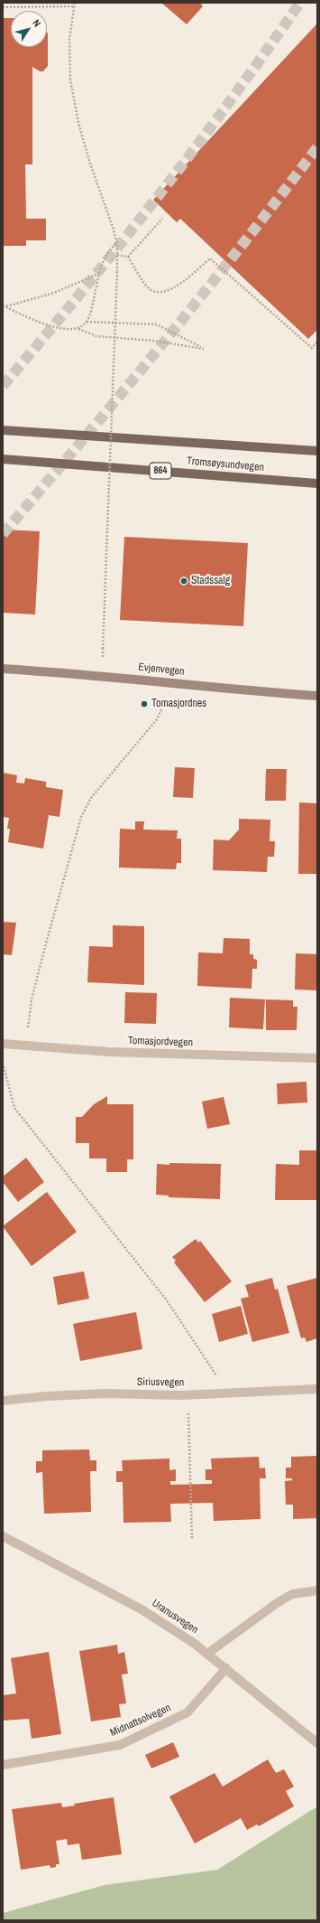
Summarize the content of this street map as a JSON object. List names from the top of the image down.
{
  "streets": {
    "main road": ["Tromsøysundvegen", "864"],
    "street": [
      "Evjenvegen",
      "Tomasjordvegen",
      "Siriusvegen",
      "Uranusvegen",
      "Midnattsolvegen"
    ]
  },
  "crossings": [
    ["Uranusvegen", "Midnattsolvegen"]
  ],
  "places": ["Stadssalg", "Tomasjordnes"],
  "north": "top right"
}
